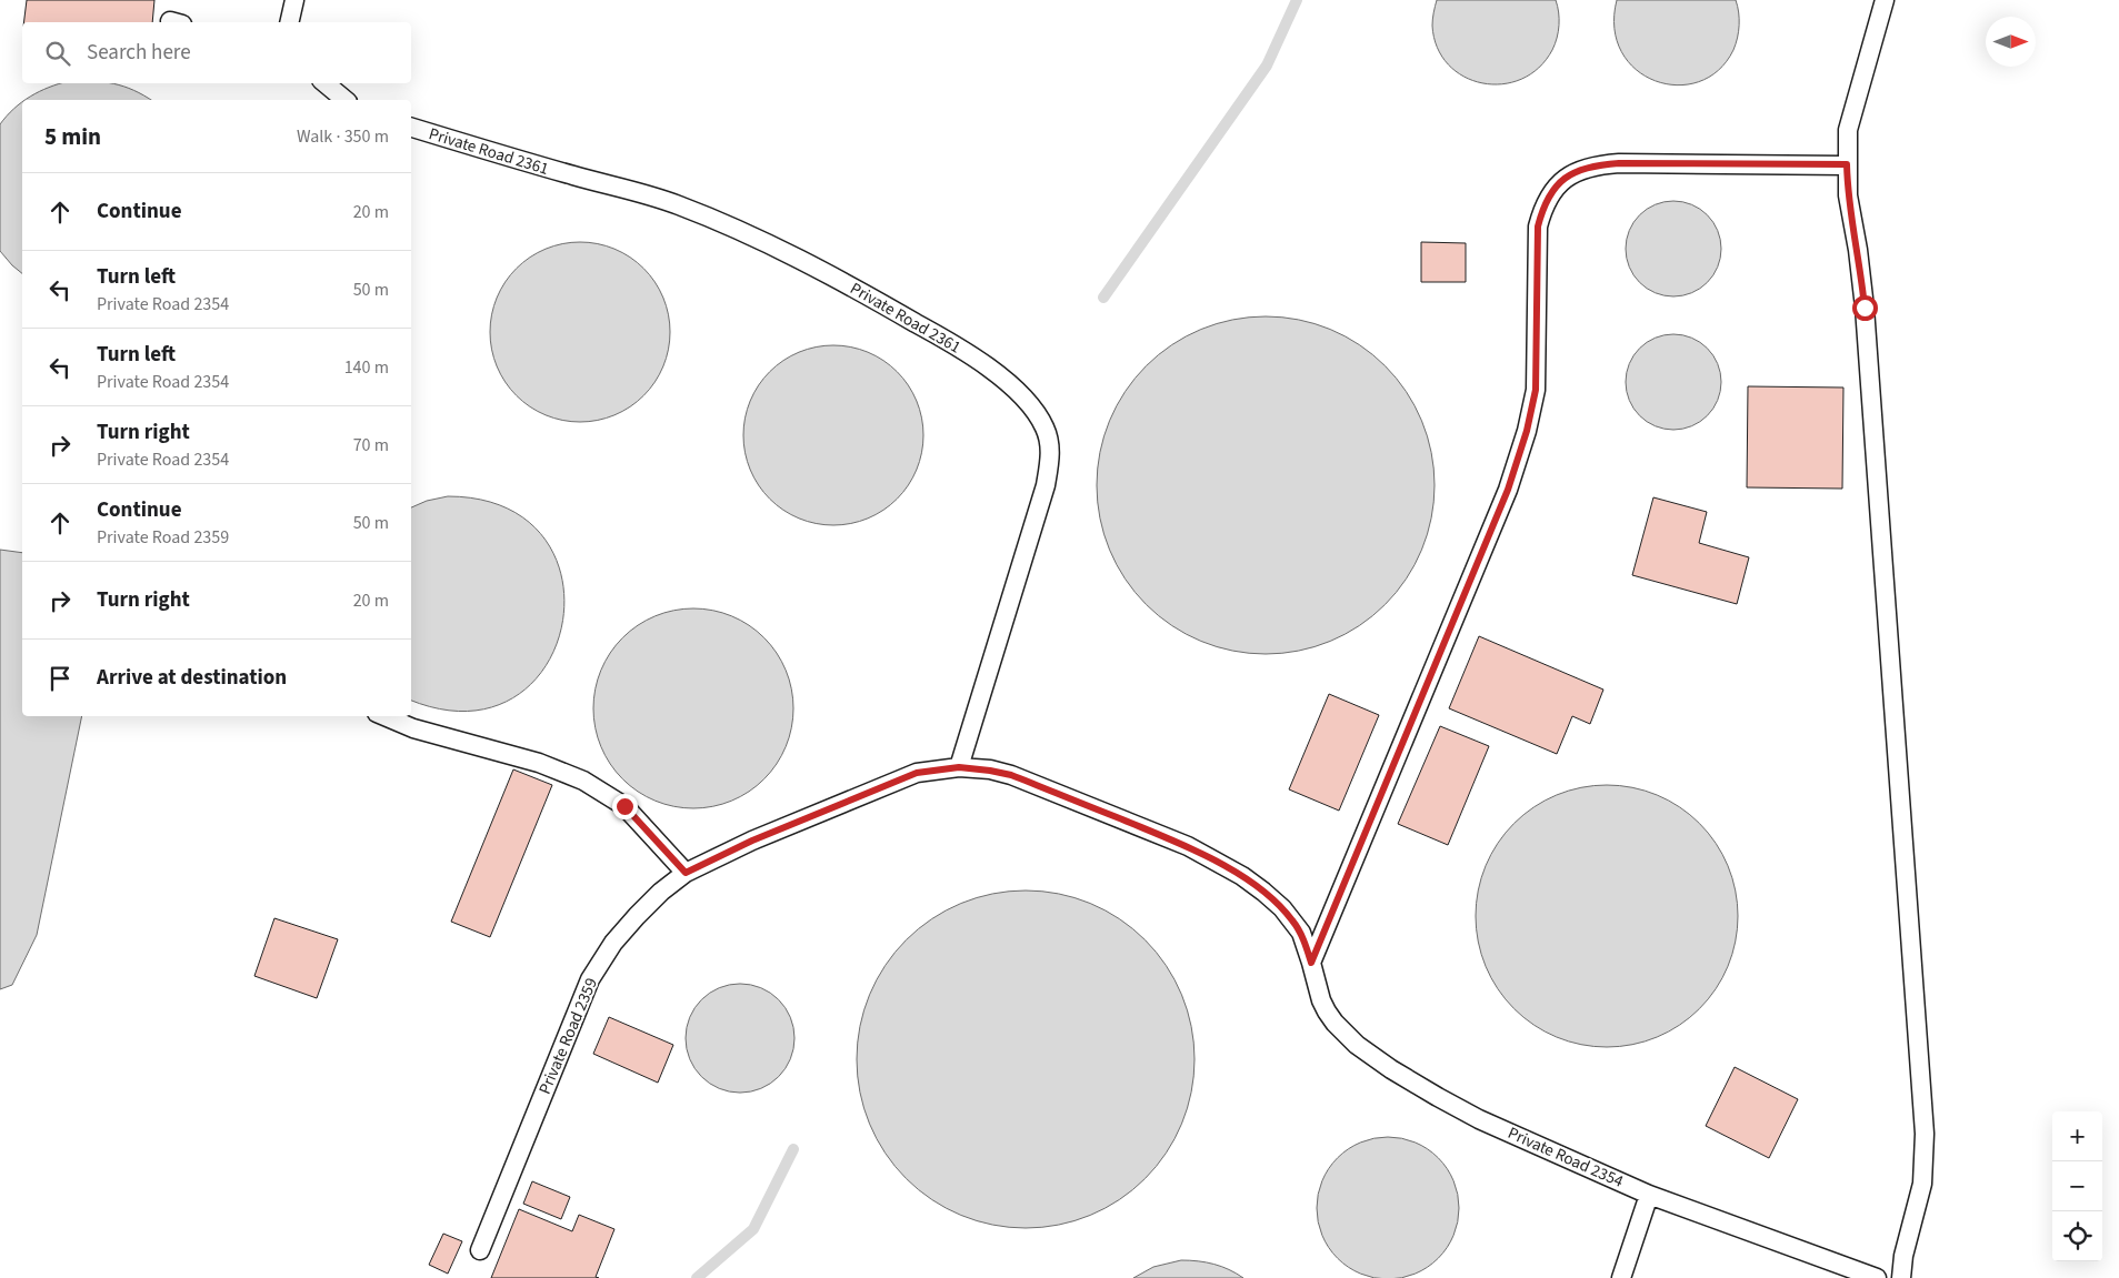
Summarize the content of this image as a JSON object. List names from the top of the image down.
{
  "streets": {
    "lane": ["Private Road 2361", "Private Road 2359", "Private Road 2354"]
  },
  "crossings": [
    ["Private Road 2361", "Private Road 2359"],
    ["Private Road 2361", "Private Road 2354"],
    ["Private Road 2359", "Private Road 2354"]
  ],
  "north": "right",
  "page": {
    "search": "Search here",
    "heading": ["5 min", "Walk · 350 m"],
    "list": [
      ["Continue", "20 m"],
      ["Turn left", "Private Road 2354", "50 m"],
      ["Turn left", "Private Road 2354", "140 m"],
      ["Turn right", "Private Road 2354", "70 m"],
      ["Continue", "Private Road 2359", "50 m"],
      ["Turn right", "20 m"],
      "Arrive at destination"
    ],
    "map_buttons": ["+", "−"]
  }
}
